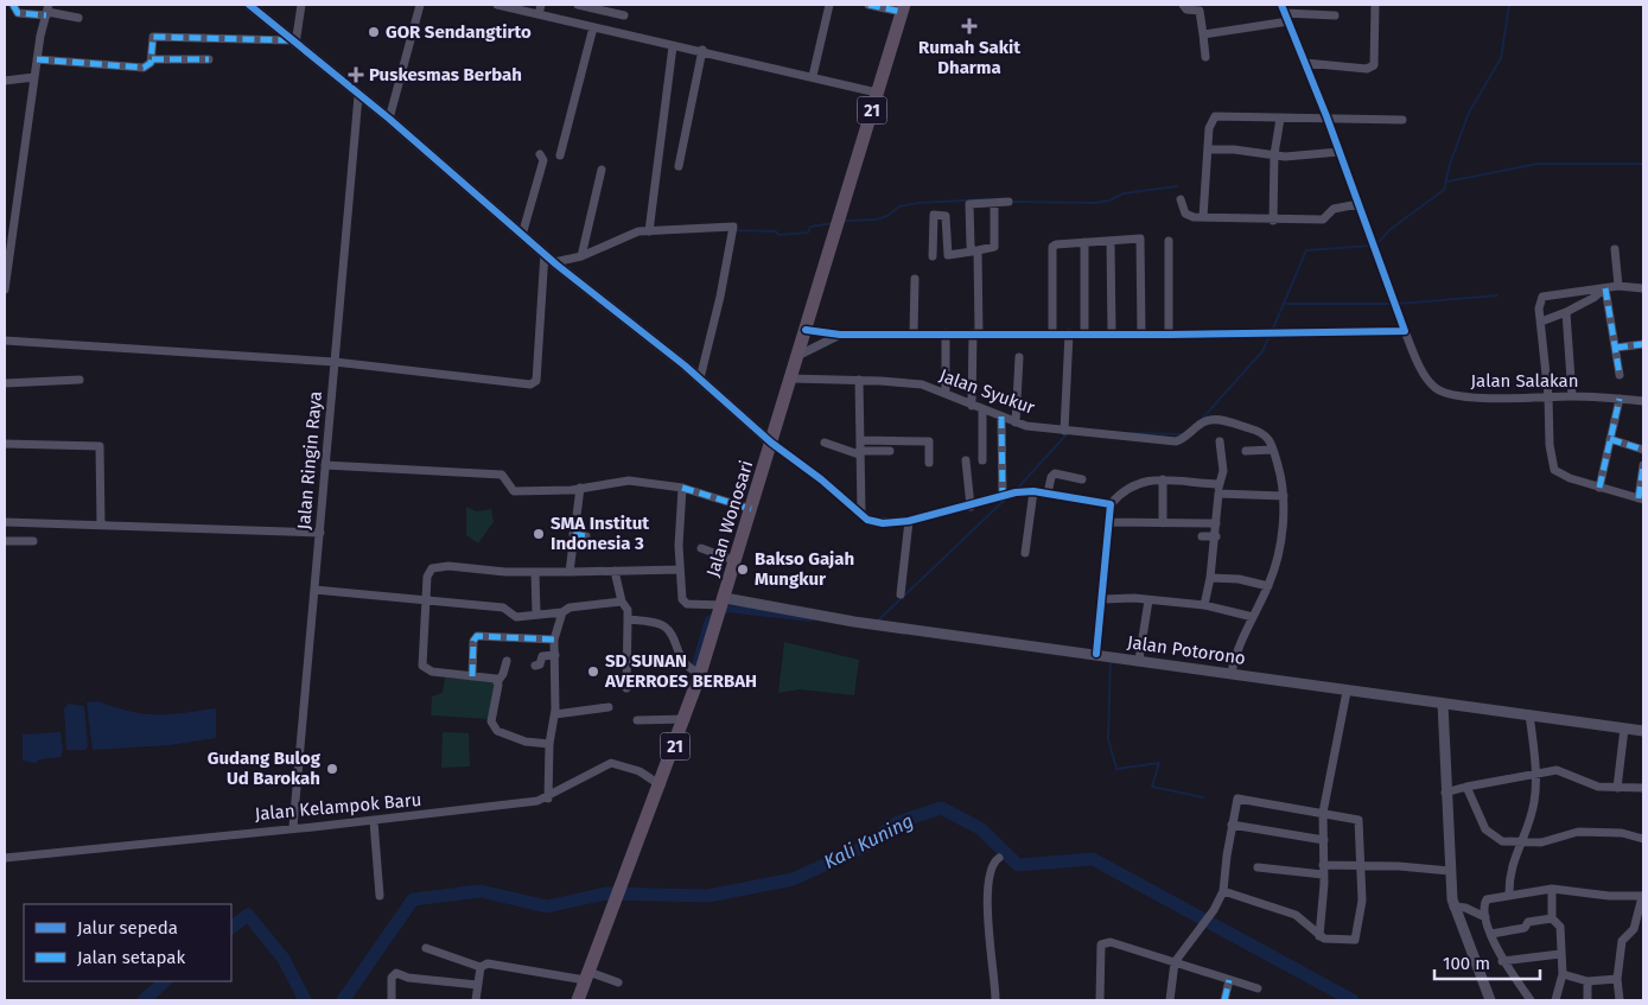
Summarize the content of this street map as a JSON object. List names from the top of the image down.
{
  "streets": {
    "highway": ["21", "Jalan Wonosari"],
    "street": [
      "Jalan Salakan",
      "Jalan Syukur",
      "Jalan Ringin Raya",
      "Jalan Potorono",
      "Jalan Kelampok Baru"
    ]
  },
  "crossings": [
    ["Jalan Syukur", "Jalan Wonosari"],
    ["Jalan Ringin Raya", "Jalan Kelampok Baru"],
    ["Jalan Wonosari", "Jalan Potorono"],
    ["Jalan Wonosari", "Jalan Kelampok Baru"]
  ],
  "water": ["Kali Kuning"],
  "places": {
    "health": ["Rumah Sakit Dharma", "Puskesmas Berbah"],
    "other": [
      "GOR Sendangtirto",
      "SMA Institut Indonesia 3",
      "Bakso Gajah Mungkur",
      "SD SUNAN AVERROES BERBAH",
      "Gudang Bulog Ud Barokah"
    ]
  },
  "legend": ["Jalur sepeda", "Jalan setapak"],
  "scale_bar": "100 m"
}
